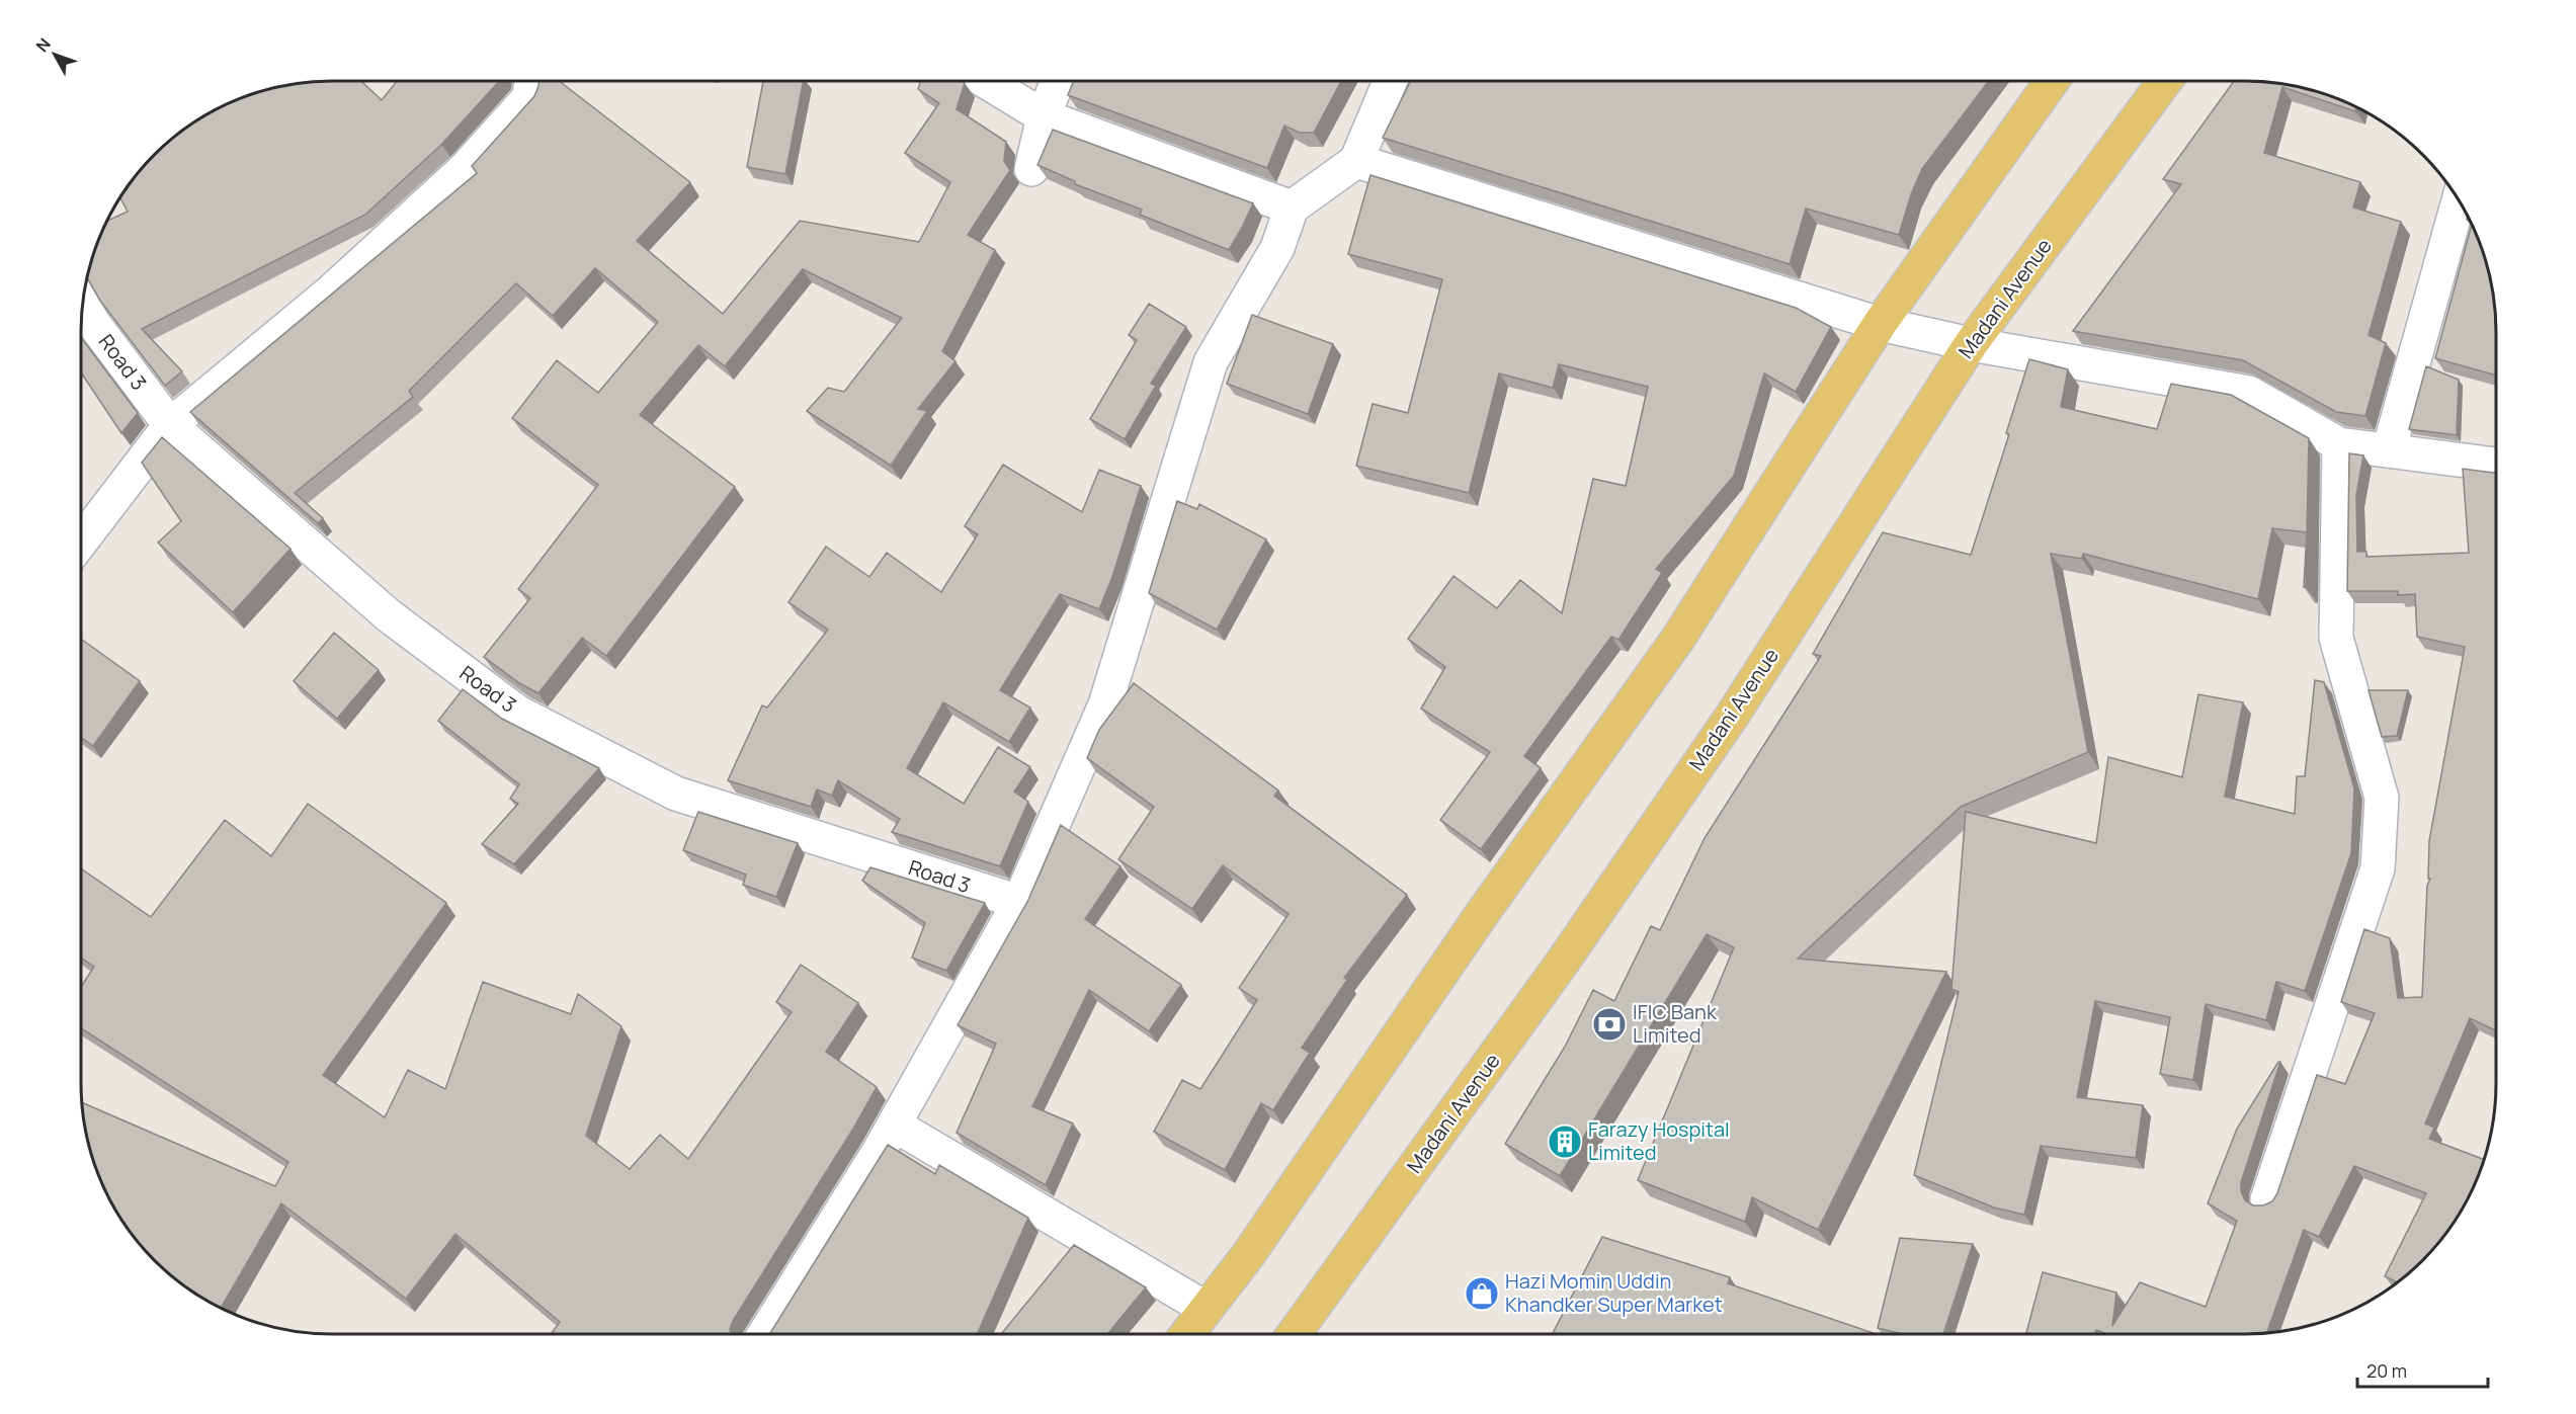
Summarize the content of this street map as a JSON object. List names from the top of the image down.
{
  "streets": {
    "main road": ["Madani Avenue"],
    "street": ["Road 3"]
  },
  "places": {
    "bank": ["IFIC Bank Limited"],
    "building": ["Farazy Hospital Limited"],
    "shop": ["Hazi Momin Uddin Khandker Super Market"]
  },
  "scale_bar": "20 m",
  "north": "top left"
}
